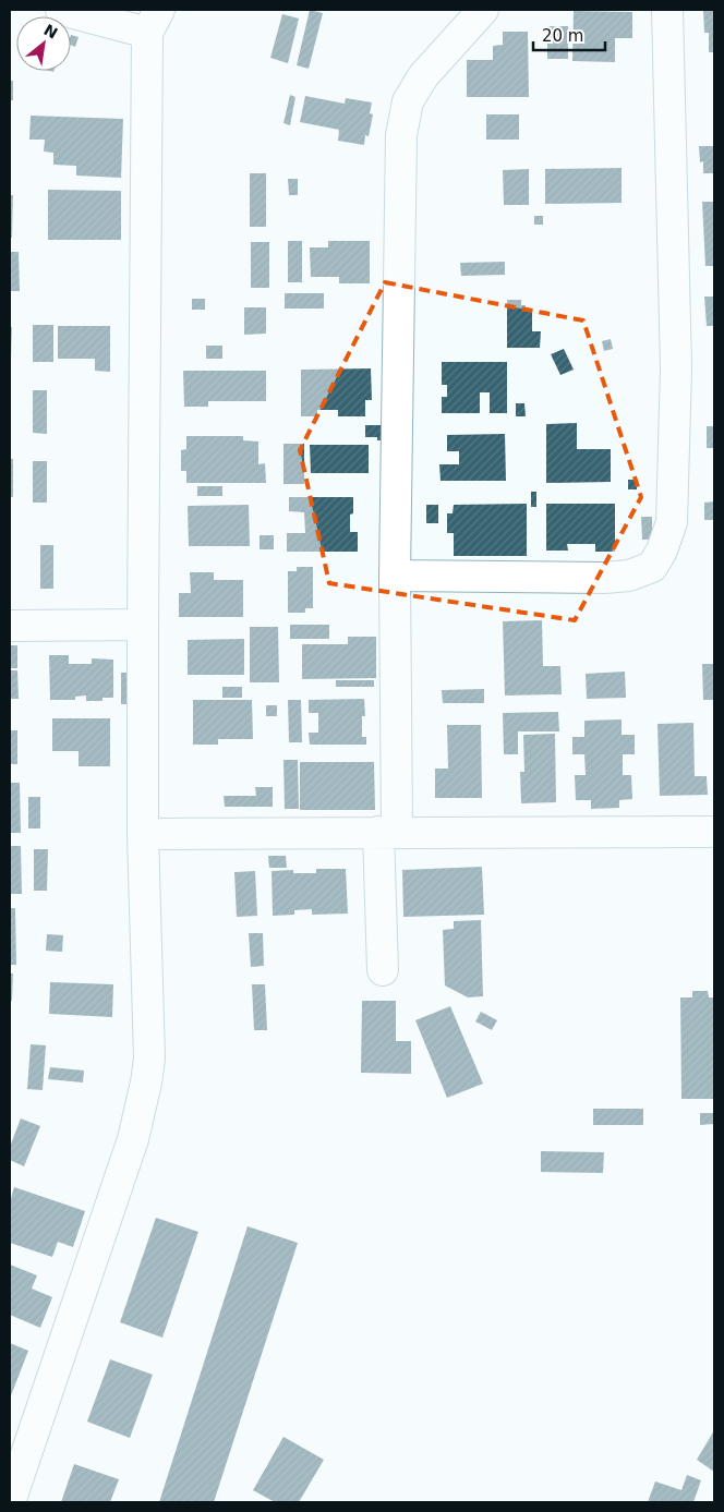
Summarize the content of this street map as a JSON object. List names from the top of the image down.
{
  "scale_bar": "20 m",
  "north": "top right"
}
